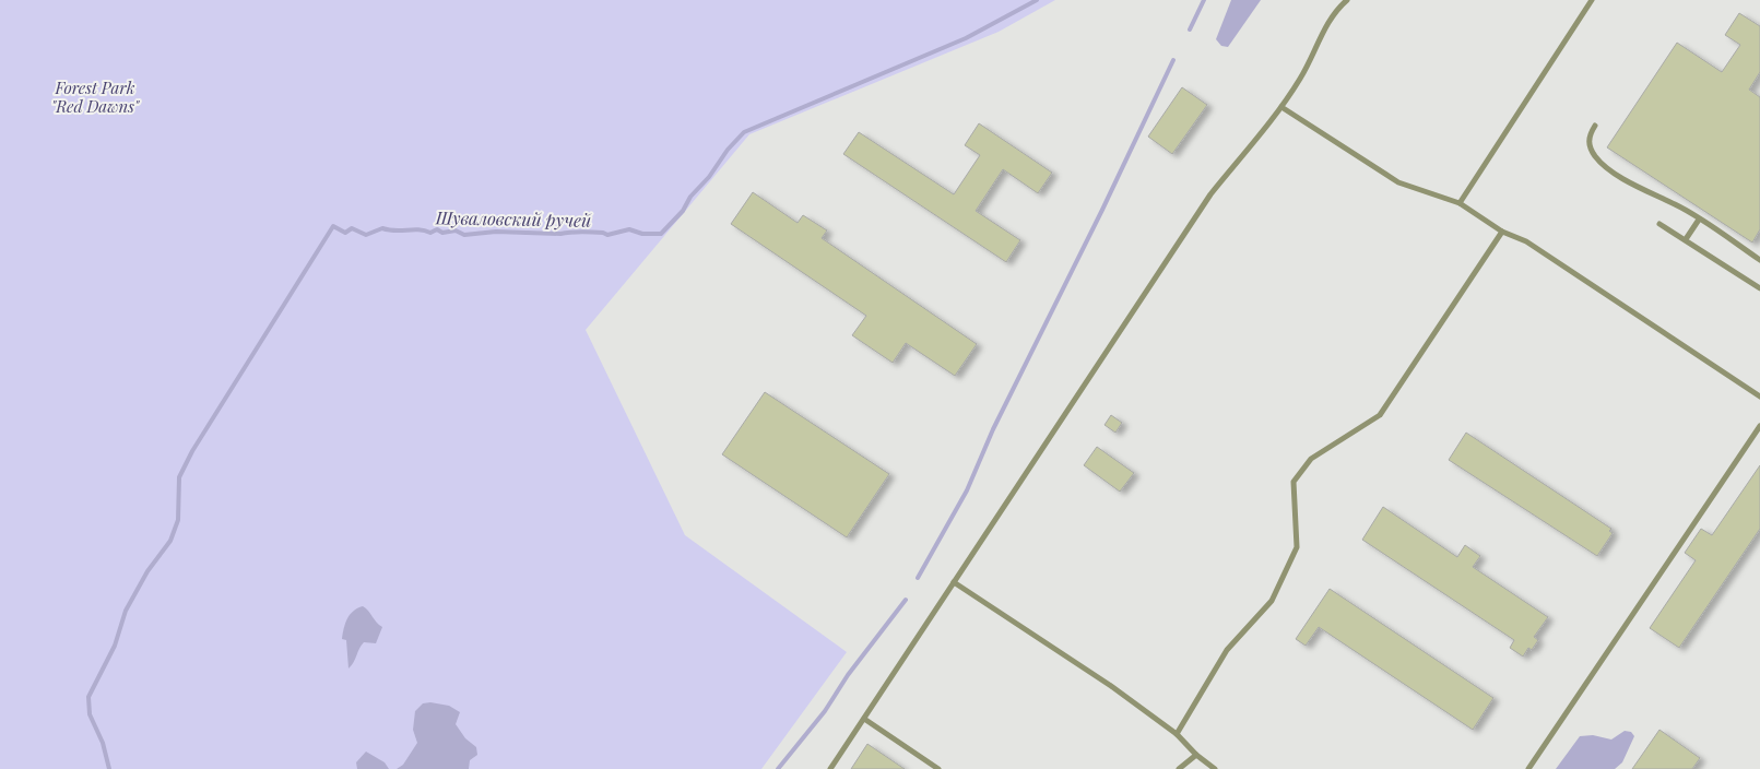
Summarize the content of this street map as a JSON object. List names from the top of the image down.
{
  "water": ["Шуваловский ручей"],
  "parks": ["Forest Park \"Red Dawns\""]
}
